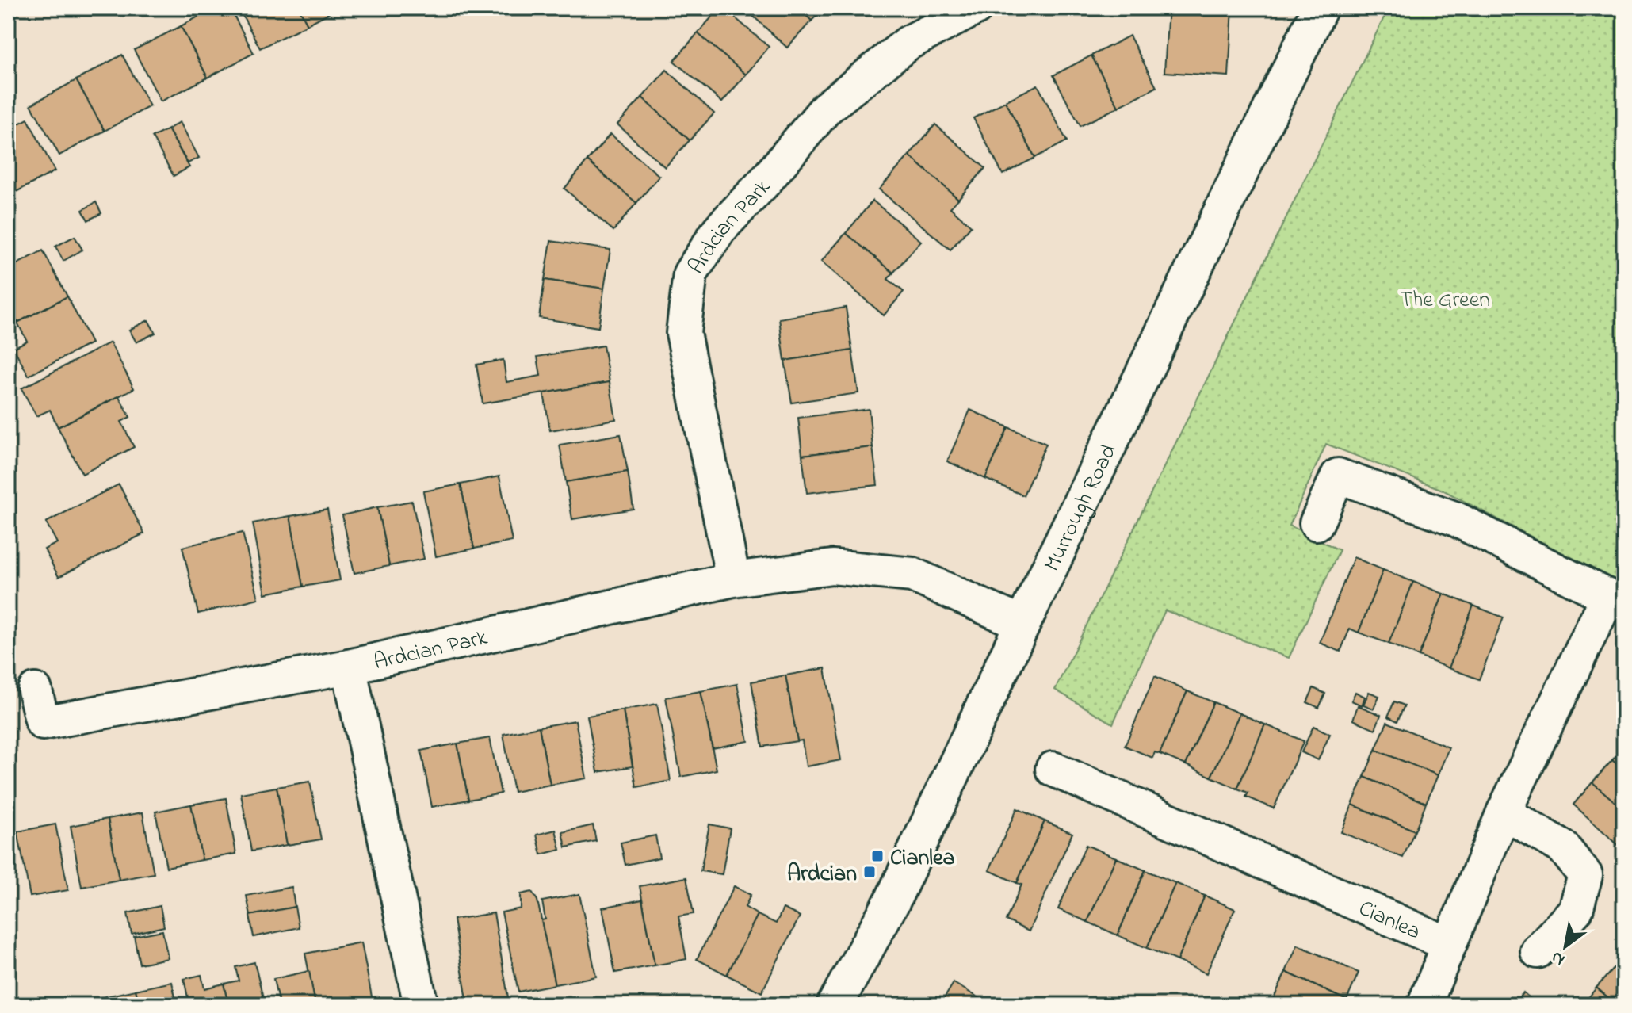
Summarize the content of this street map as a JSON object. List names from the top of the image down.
{
  "streets": {
    "street": ["Ardcian Park", "Murrough Road", "Cianlea"]
  },
  "crossings": [
    ["Ardcian Park", "Murrough Road"]
  ],
  "parks": ["The Green"],
  "places": {
    "transit": ["Cianlea", "Ardcian"]
  },
  "north": "bottom left"
}
